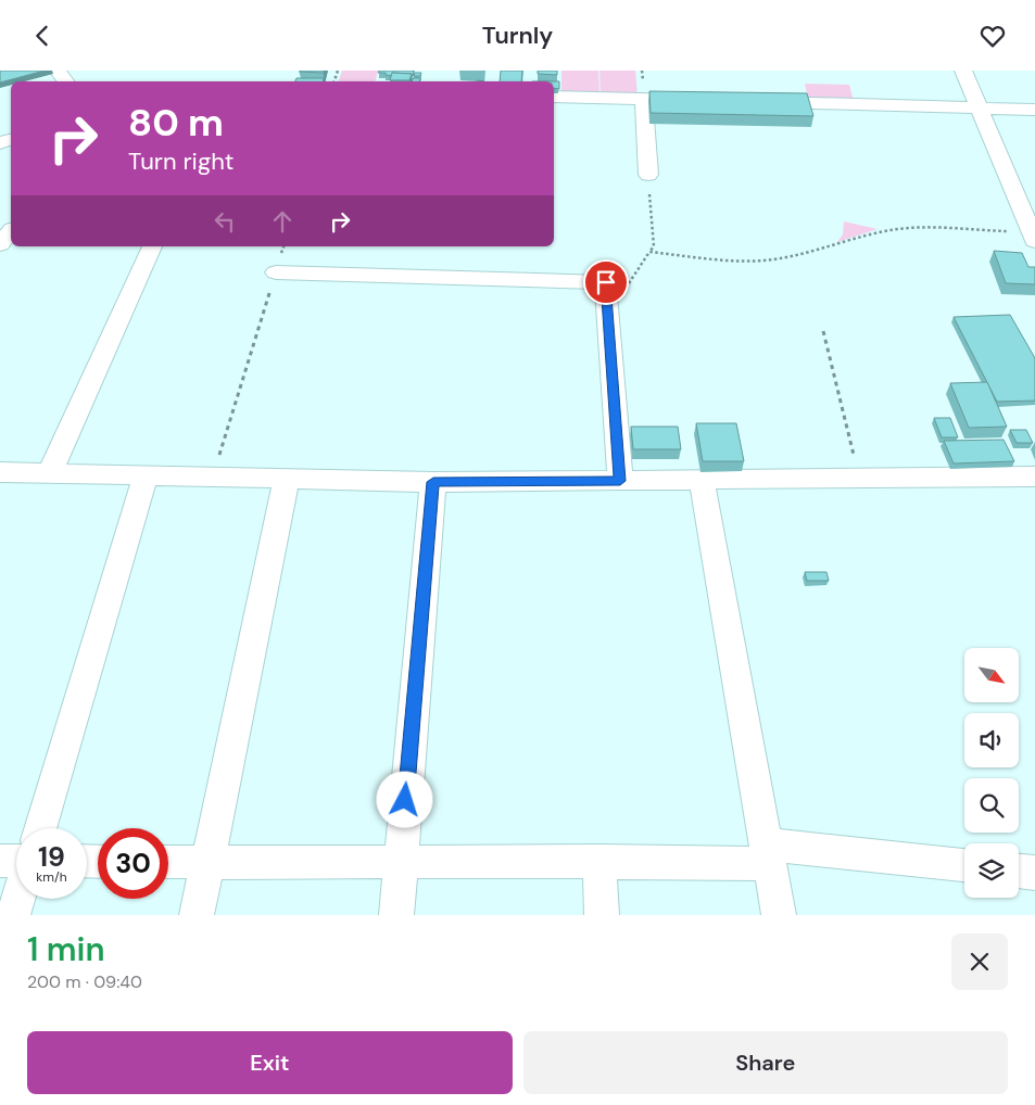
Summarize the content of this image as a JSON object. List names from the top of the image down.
{
  "north": "bottom right",
  "page": {
    "header": "Turnly",
    "turn": ["80 m", "Turn right"],
    "speed": "19 km/h",
    "limit": "30",
    "heading": ["1 min", "200 m · 09:40"],
    "buttons": ["Exit", "Share"]
  }
}
